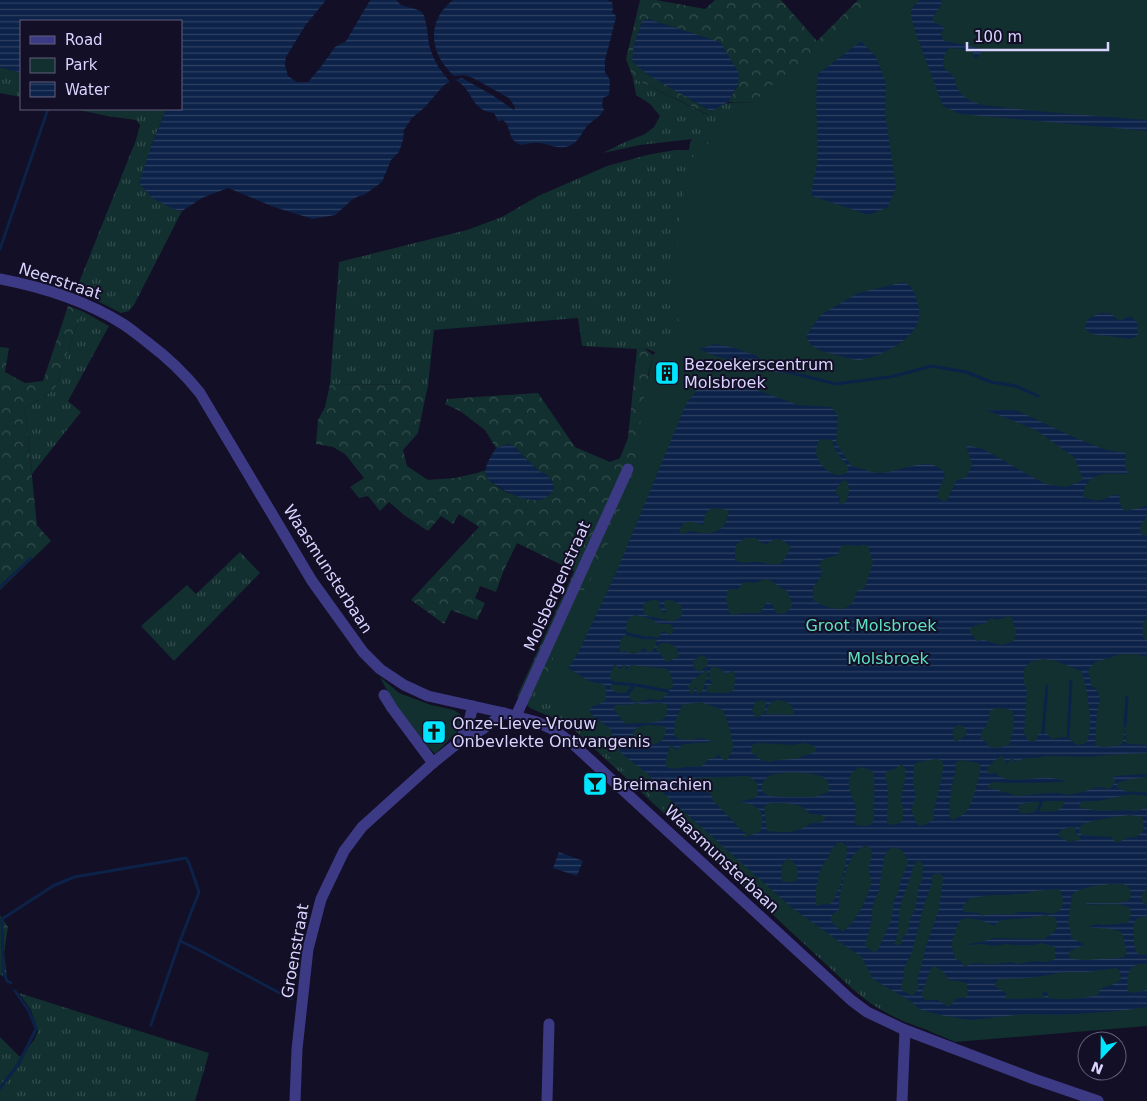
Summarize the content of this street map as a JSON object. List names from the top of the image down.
{
  "streets": {
    "street": [
      "Neerstraat",
      "Waasmunsterbaan",
      "Molsbergenstraat",
      "Groenstraat"
    ]
  },
  "crossings": [
    ["Neerstraat", "Waasmunsterbaan"],
    ["Waasmunsterbaan", "Molsbergenstraat"],
    ["Waasmunsterbaan", "Groenstraat"]
  ],
  "parks": ["Groot Molsbroek", "Molsbroek"],
  "places": {
    "building": ["Bezoekerscentrum Molsbroek"],
    "church": ["Onze-Lieve-Vrouw Onbevlekte Ontvangenis"],
    "bar": ["Breimachien"]
  },
  "legend": ["Road", "Park", "Water"],
  "scale_bar": "100 m",
  "north": "bottom"
}
